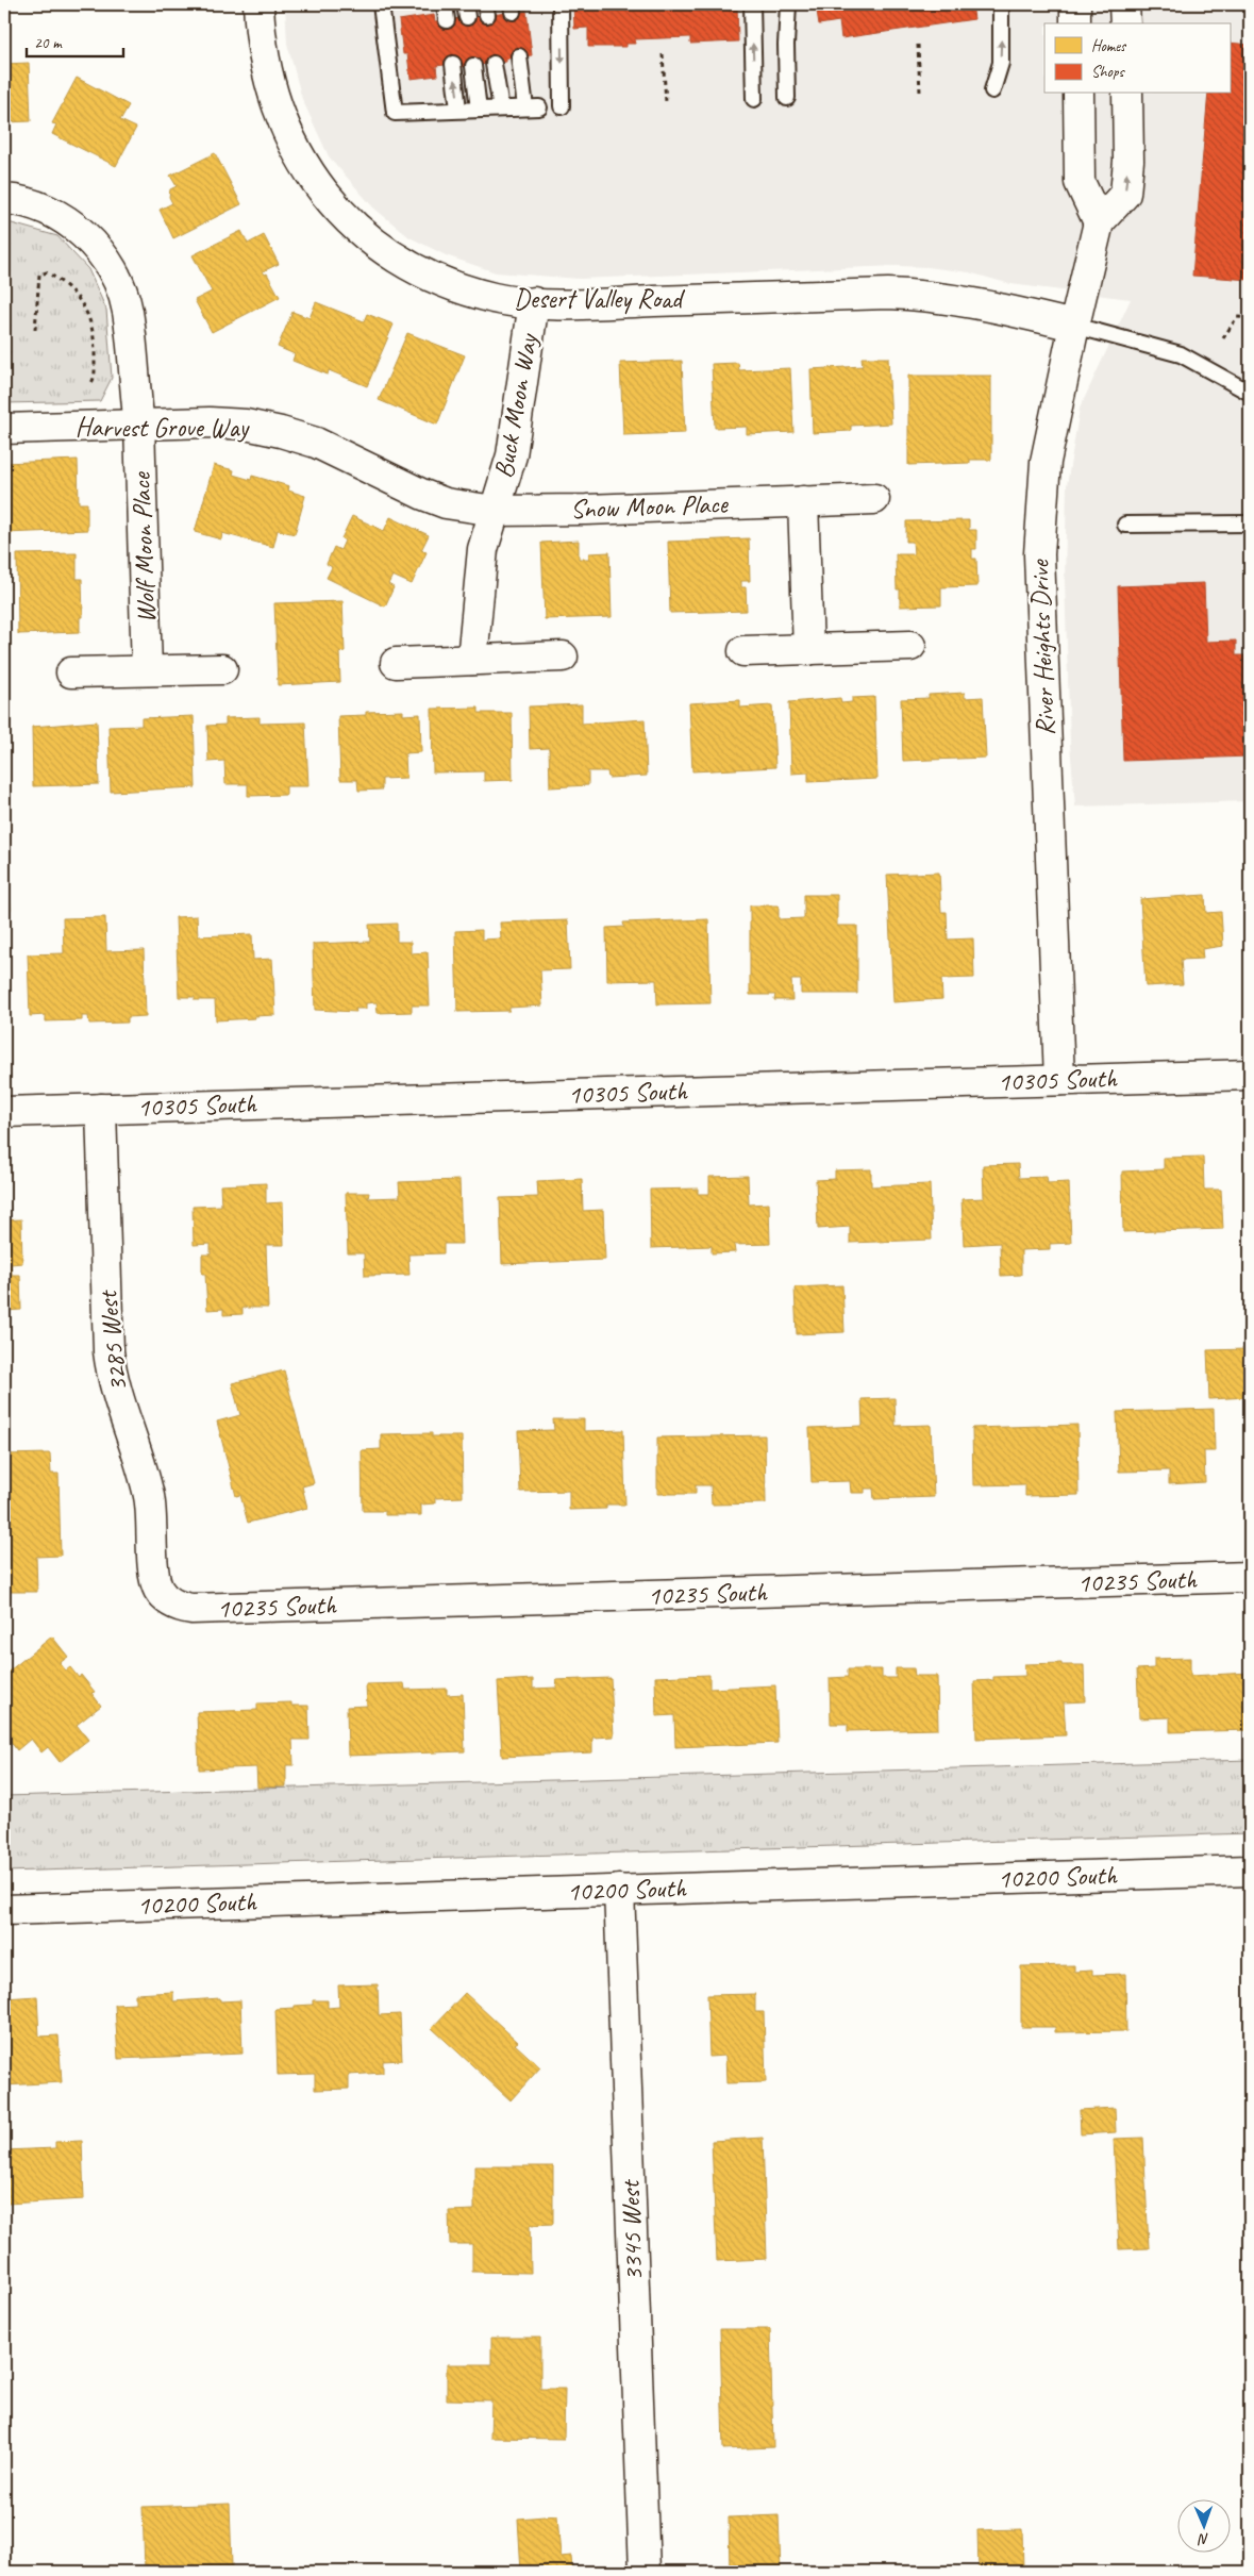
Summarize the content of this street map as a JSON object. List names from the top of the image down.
{
  "streets": {
    "street": [
      "Desert Valley Road",
      "Buck Moon Way",
      "Harvest Grove Way",
      "Snow Moon Place",
      "Wolf Moon Place",
      "River Heights Drive",
      "10305 South",
      "3285 West",
      "10235 South",
      "10200 South",
      "3345 West"
    ]
  },
  "crossings": [
    ["Desert Valley Road", "Buck Moon Way"],
    ["Desert Valley Road", "River Heights Drive"],
    ["Buck Moon Way", "Harvest Grove Way"],
    ["Buck Moon Way", "Snow Moon Place"],
    ["Harvest Grove Way", "Snow Moon Place"],
    ["Harvest Grove Way", "Wolf Moon Place"],
    ["River Heights Drive", "10305 South"],
    ["10305 South", "3285 West"],
    ["3285 West", "10235 South"],
    ["10200 South", "3345 West"]
  ],
  "legend": ["Homes", "Shops"],
  "scale_bar": "20 m",
  "north": "bottom"
}
